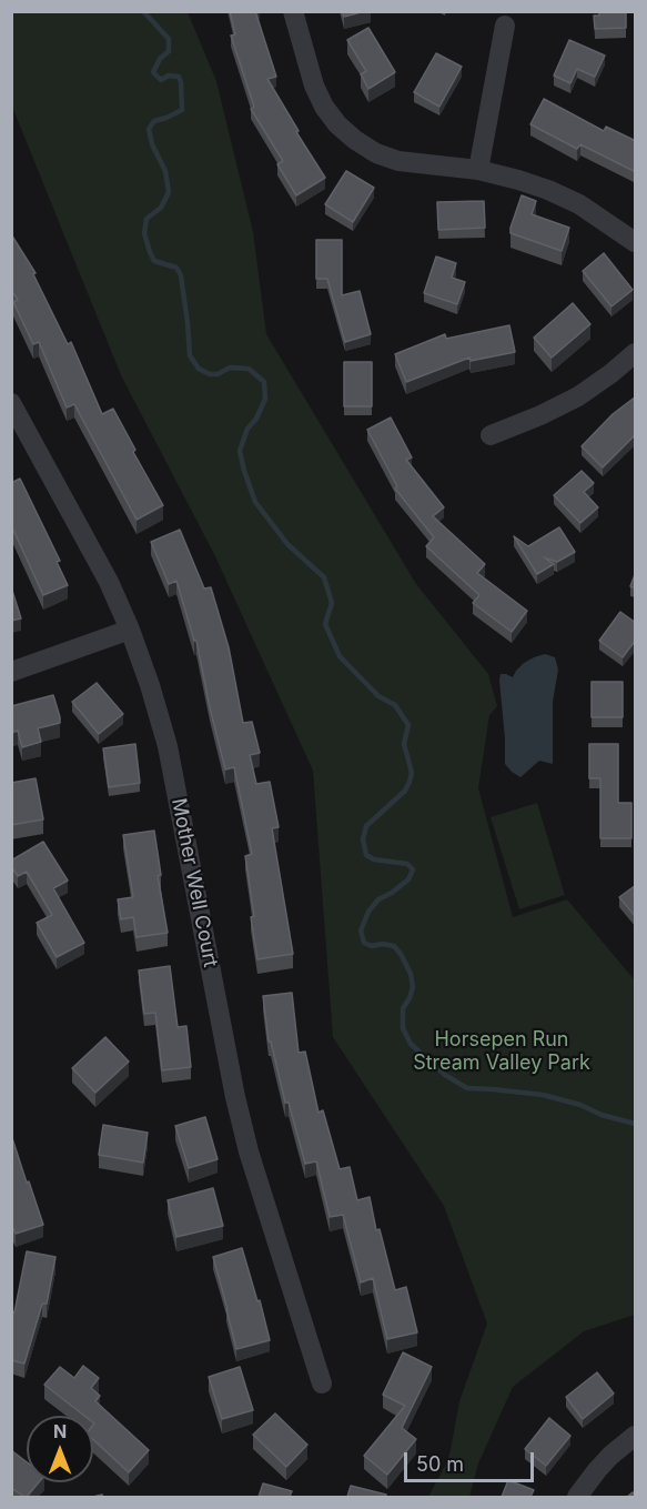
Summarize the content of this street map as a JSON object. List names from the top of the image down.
{
  "streets": {
    "street": ["Mother Well Court"]
  },
  "parks": ["Horsepen Run Stream Valley Park"],
  "scale_bar": "50 m",
  "north": "top"
}
